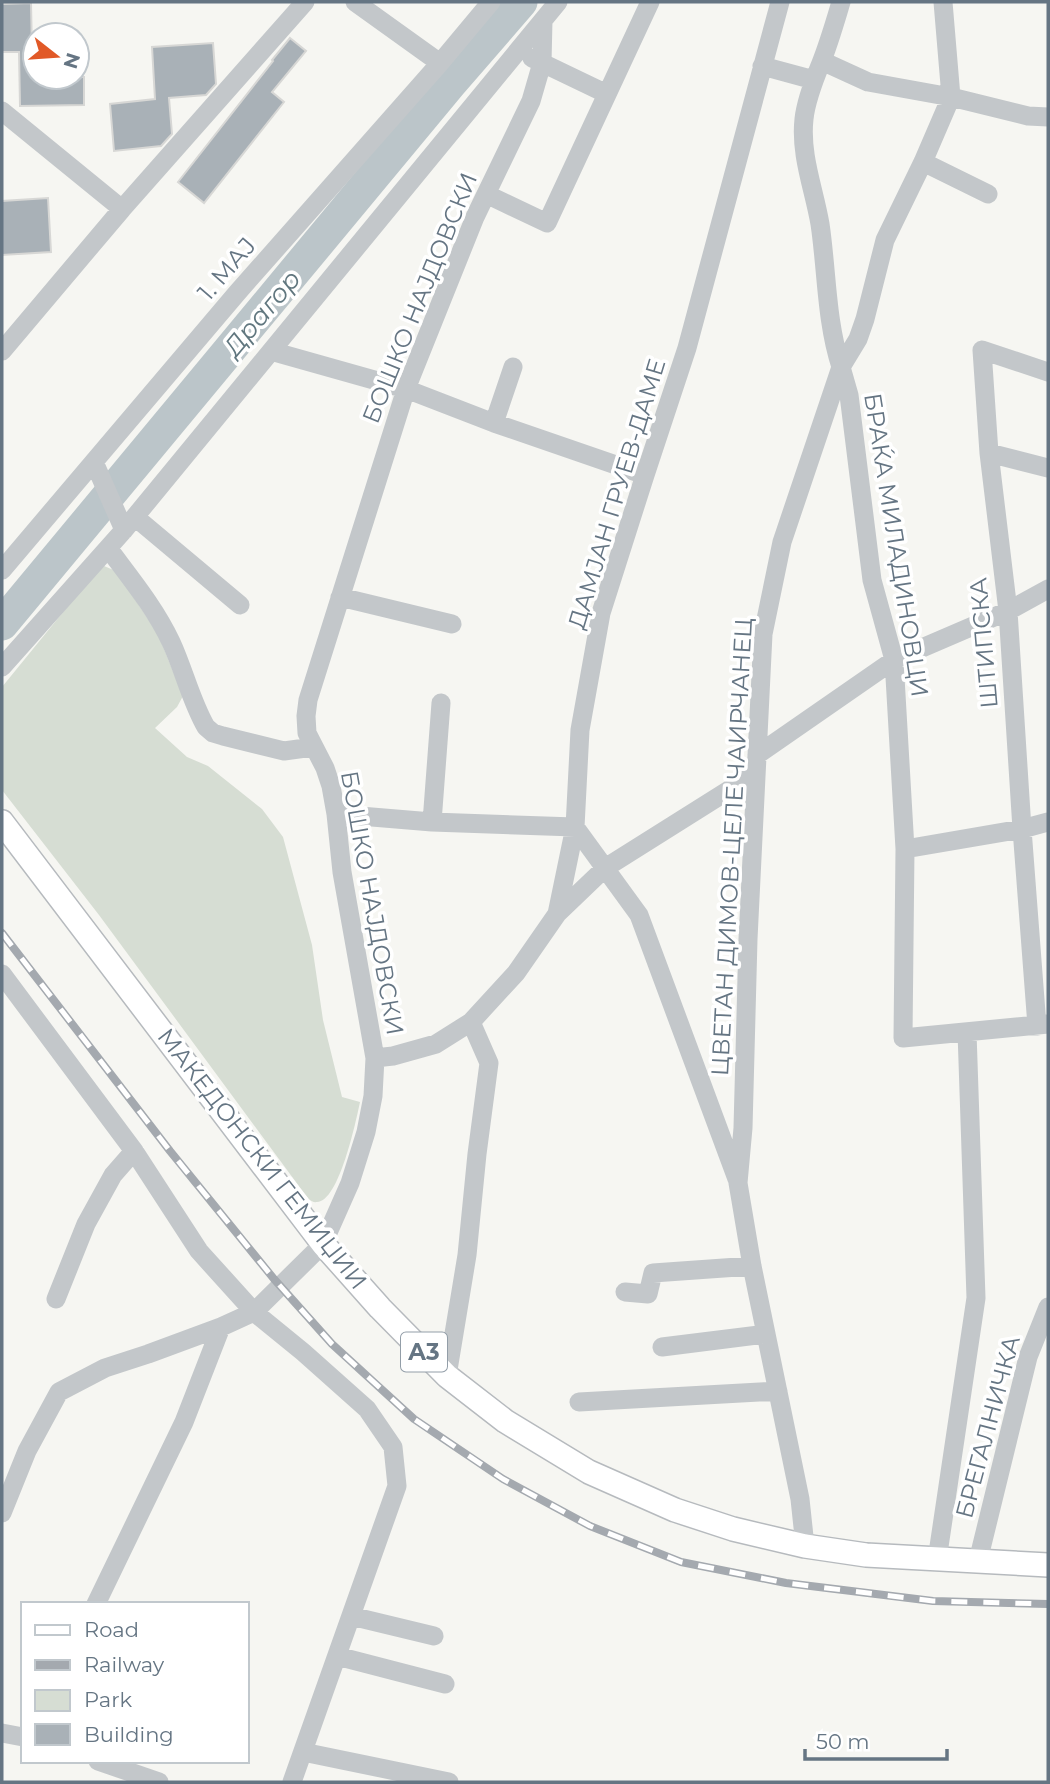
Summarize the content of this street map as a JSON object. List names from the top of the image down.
{
  "streets": {
    "main road": ["МАКЕДОНСКИ ГЕМИЏИИ", "A3"],
    "street": [
      "1. МАЈ",
      "БОШКО НАЈДОВСКИ",
      "ДАМЈАН ГРУЕВ-ДАМЕ",
      "БРАЌА МИЛАДИНОВЦИ",
      "ШТИПСКА",
      "ЦВЕТАН ДИМОВ-ЦЕЛЕ ЧАИРЧАНЕЦ",
      "БРЕГАЛНИЧКА"
    ]
  },
  "crossings": [
    ["БОШКО НАЈДОВСКИ", "ДАМЈАН ГРУЕВ-ДАМЕ"],
    ["БРАЌА МИЛАДИНОВЦИ", "ЦВЕТАН ДИМОВ-ЦЕЛЕ ЧАИРЧАНЕЦ"],
    ["ЦВЕТАН ДИМОВ-ЦЕЛЕ ЧАИРЧАНЕЦ", "МАКЕДОНСКИ ГЕМИЏИИ"],
    ["МАКЕДОНСКИ ГЕМИЏИИ", "БРЕГАЛНИЧКА"]
  ],
  "water": ["Драгор"],
  "legend": [
    "Road",
    "Railway",
    "Park",
    "Building"
  ],
  "scale_bar": "50 m",
  "north": "right"
}
